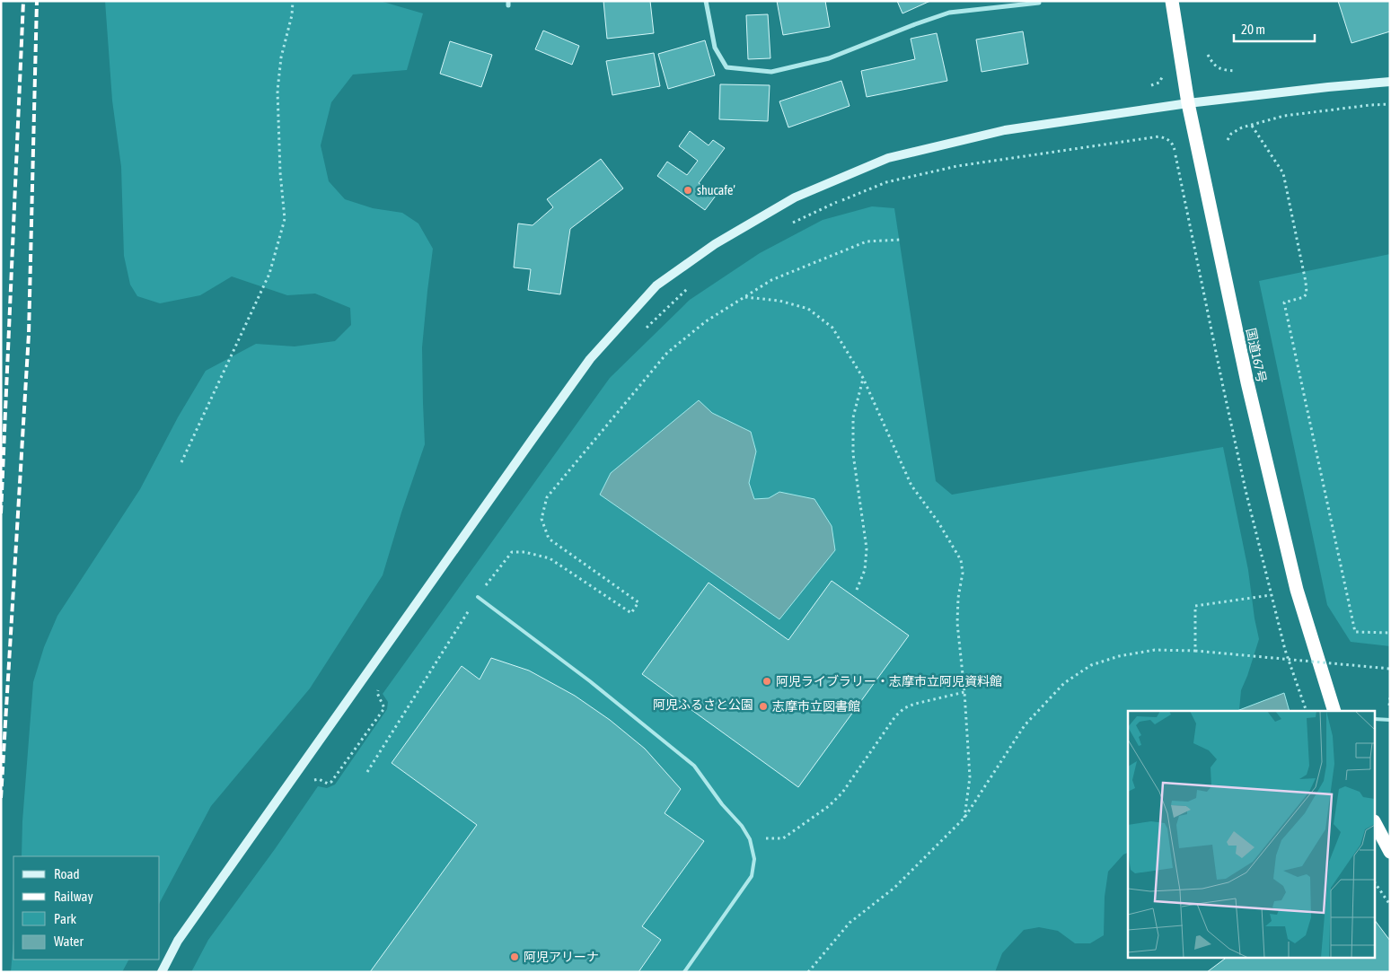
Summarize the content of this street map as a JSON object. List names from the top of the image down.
{
  "streets": {
    "highway": ["国道167号"]
  },
  "parks": ["阿児ふるさと公園"],
  "places": [
    "shucafe’",
    "阿児ライブラリー・志摩市立阿児資料館",
    "志摩市立図書館",
    "阿児アリーナ"
  ],
  "legend": [
    "Road",
    "Railway",
    "Park",
    "Water"
  ],
  "scale_bar": "20 m"
}
